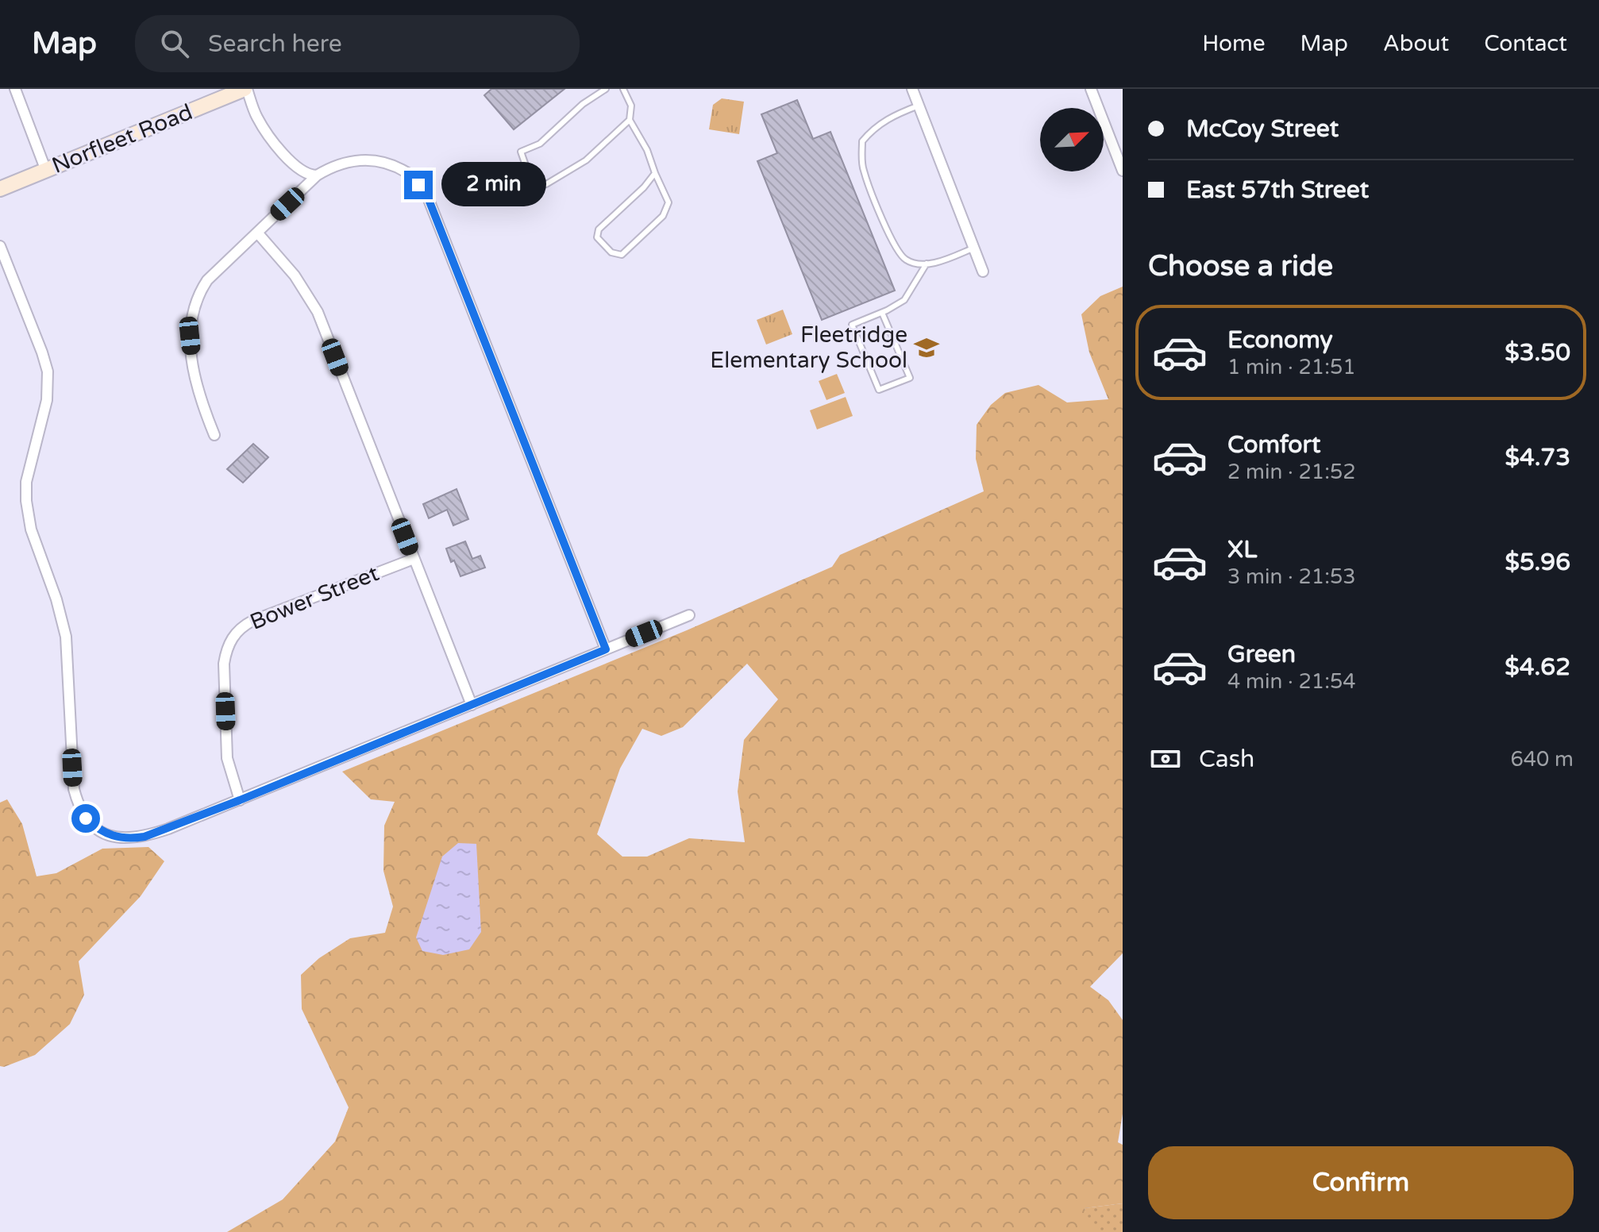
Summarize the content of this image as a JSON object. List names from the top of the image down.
{
  "streets": {
    "street": ["Norfleet Road", "Bower Street"]
  },
  "places": {
    "school or university": ["Fleetridge Elementary School"]
  },
  "north": "top right",
  "page": {
    "header": "Map",
    "search": "Search here",
    "nav": [
      "Home",
      "Map",
      "About",
      "Contact"
    ],
    "banner": ["McCoy Street", "East 57th Street"],
    "bubble": "2 min",
    "heading": "Choose a ride",
    "list": [
      {
        "name": "Economy",
        "note": "1 min · 21:51",
        "value": "$3.50"
      },
      {
        "name": "Comfort",
        "note": "2 min · 21:52",
        "value": "$4.73"
      },
      {
        "name": "XL",
        "note": "3 min · 21:53",
        "value": "$5.96"
      },
      {
        "name": "Green",
        "note": "4 min · 21:54",
        "value": "$4.62"
      }
    ],
    "pay": ["Cash", "640 m"],
    "buttons": "Confirm"
  }
}
